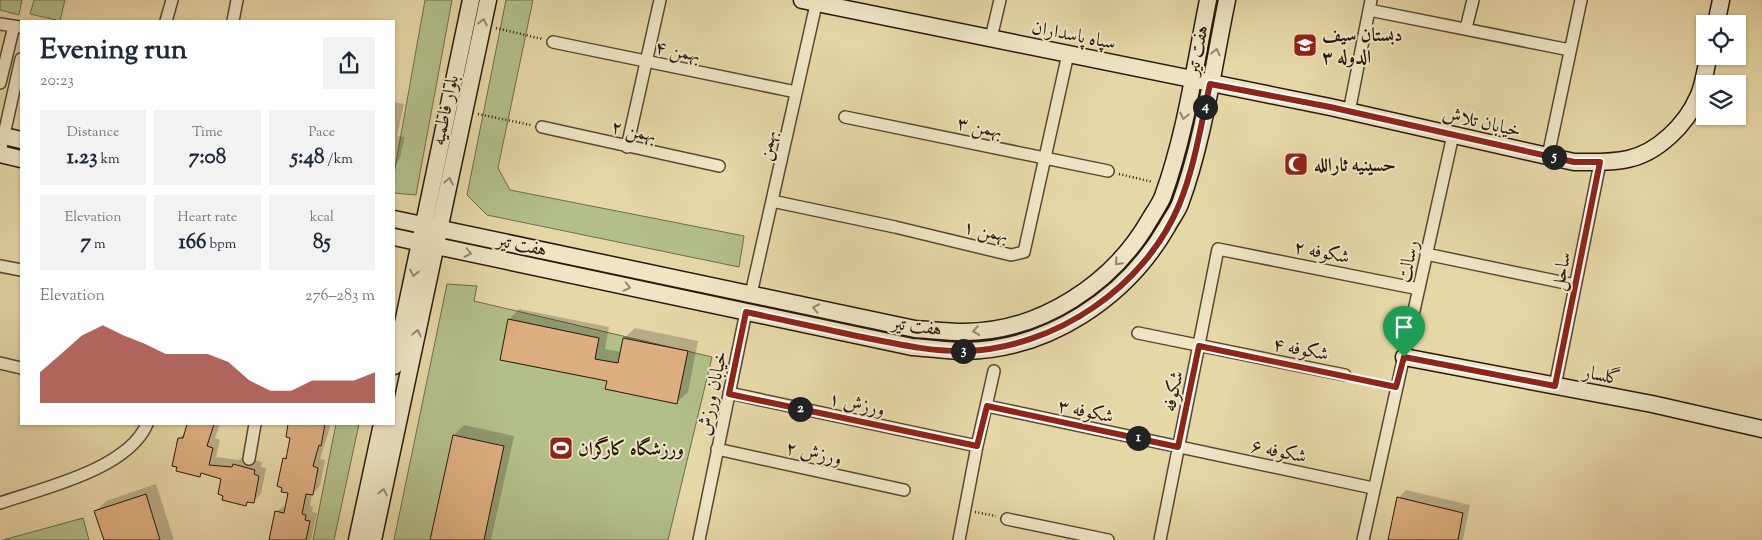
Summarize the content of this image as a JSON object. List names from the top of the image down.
{
  "streets": {
    "main road": [
      "سپاه پاسداران",
      "هفت تیر",
      "بلوار فاطمیه",
      "خیابان تلاش",
      "گلسار"
    ],
    "street": [
      "بهمن ۴",
      "بهمن ۳",
      "بهمن ۲",
      "بهمن",
      "بهمن ۱",
      "شکوفه ۲",
      "رسالت",
      "ساحل",
      "شکوفه ۴",
      "شکوفه",
      "خیابان ورزش",
      "ورزش ۱",
      "شکوفه ۳",
      "شکوفه ۶",
      "ورزش ۲"
    ]
  },
  "crossings": [
    ["سپاه پاسداران", "هفت تیر"],
    ["سپاه پاسداران", "خیابان تلاش"],
    ["سپاه پاسداران", "بهمن"],
    ["سپاه پاسداران", "بهمن ۱"],
    ["بهمن ۴", "بهمن"],
    ["هفت تیر", "بلوار فاطمیه"],
    ["هفت تیر", "خیابان تلاش"],
    ["هفت تیر", "بهمن"],
    ["هفت تیر", "خیابان ورزش"],
    ["خیابان تلاش", "رسالت"],
    ["خیابان تلاش", "ساحل"],
    ["بهمن ۳", "بهمن ۱"],
    ["بهمن", "بهمن ۱"],
    ["شکوفه ۲", "رسالت"],
    ["شکوفه ۲", "شکوفه"],
    ["رسالت", "شکوفه ۴"],
    ["رسالت", "گلسار"],
    ["رسالت", "شکوفه ۶"],
    ["ساحل", "گلسار"],
    ["شکوفه ۴", "شکوفه"],
    ["شکوفه", "شکوفه ۳"],
    ["شکوفه", "شکوفه ۶"],
    ["خیابان ورزش", "ورزش ۱"],
    ["خیابان ورزش", "ورزش ۲"],
    ["شکوفه ۳", "شکوفه ۶"]
  ],
  "places": {
    "school or university": ["دبستان سیف الدوله ۳"],
    "mosque": ["حسینیه ثارالله"],
    "sports": ["ورزشگاه کارگران"]
  },
  "page": {
    "heading": ["Evening run", "20:23"],
    "pins": [
      "4",
      "5",
      "3",
      "2",
      "1"
    ],
    "stats": [
      ["Distance", "1.23 km"],
      ["Time", "7:08"],
      ["Pace", "5:48 /km"],
      ["Elevation", "7 m"],
      ["Heart rate", "166 bpm"],
      ["kcal", "85"]
    ],
    "chart": ["Elevation", "276–283 m"]
  }
}
